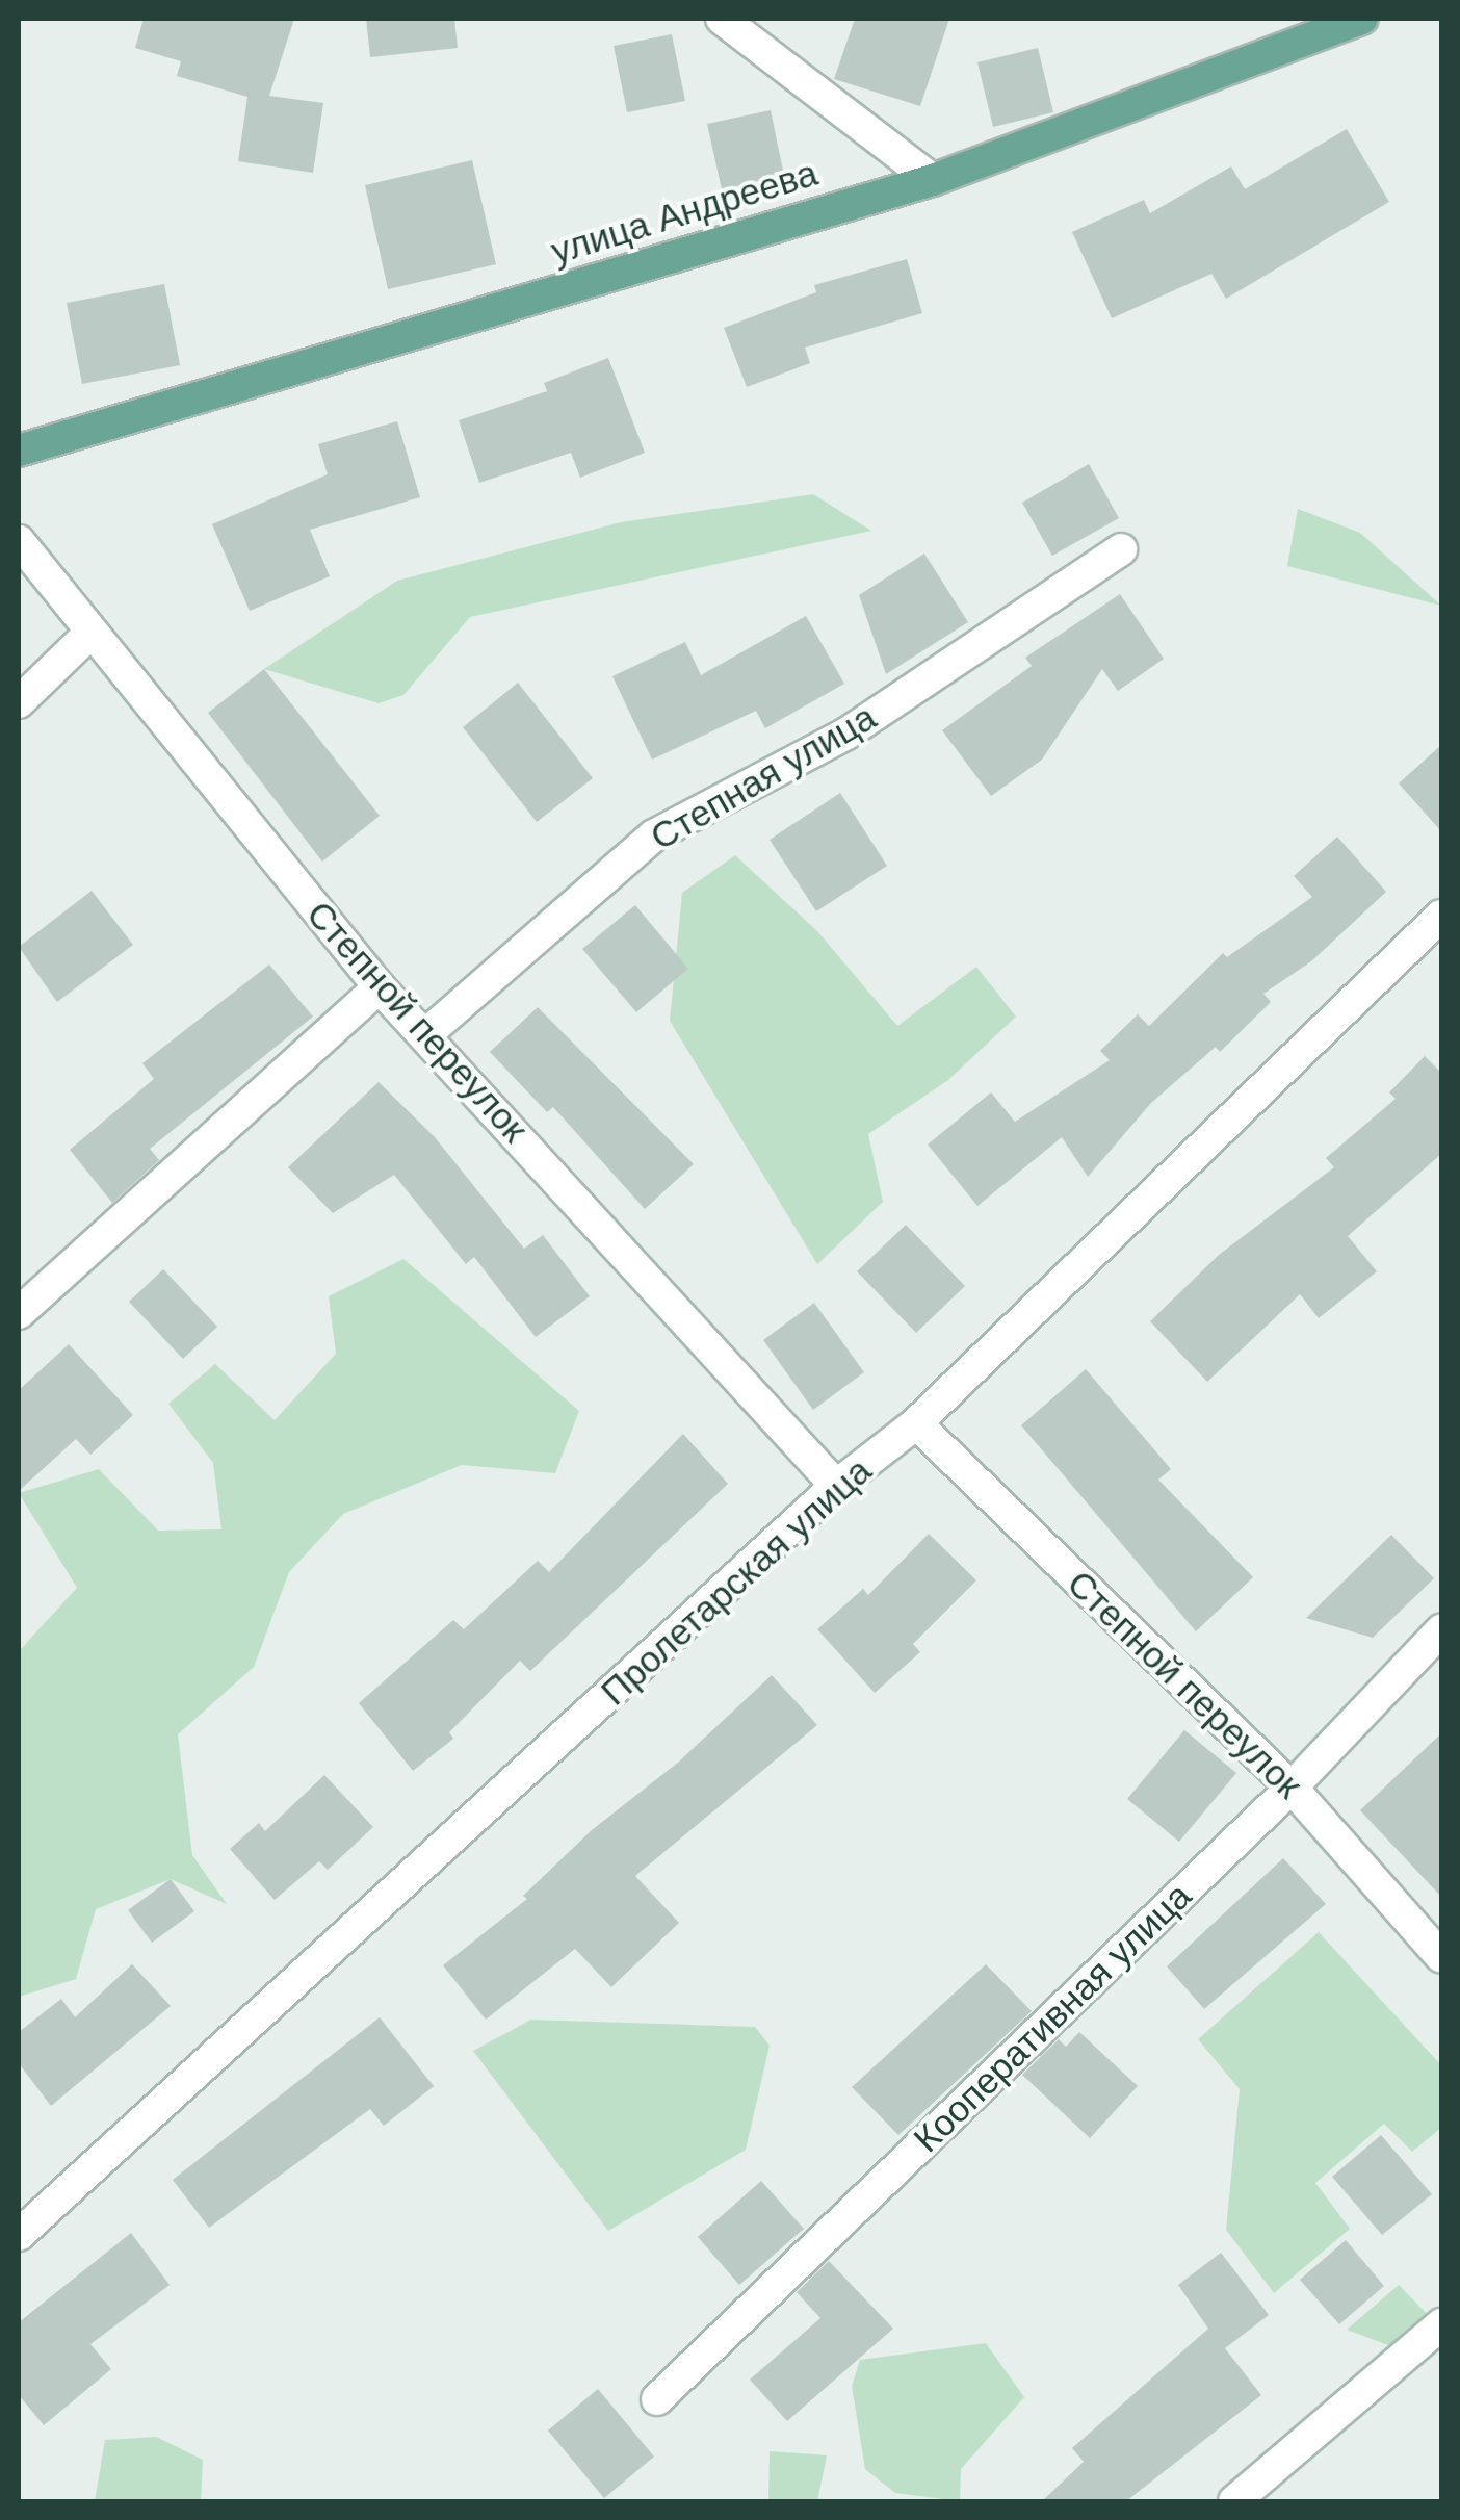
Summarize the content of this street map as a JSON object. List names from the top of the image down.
{
  "streets": {
    "main road": ["улица Андреева"],
    "street": [
      "Степная улица",
      "Степной переулок",
      "Пролетарская улица",
      "Кооперативная улица"
    ]
  },
  "crossings": [
    ["Степная улица", "Степной переулок"],
    ["Степной переулок", "Пролетарская улица"],
    ["Степной переулок", "Кооперативная улица"]
  ]
}
